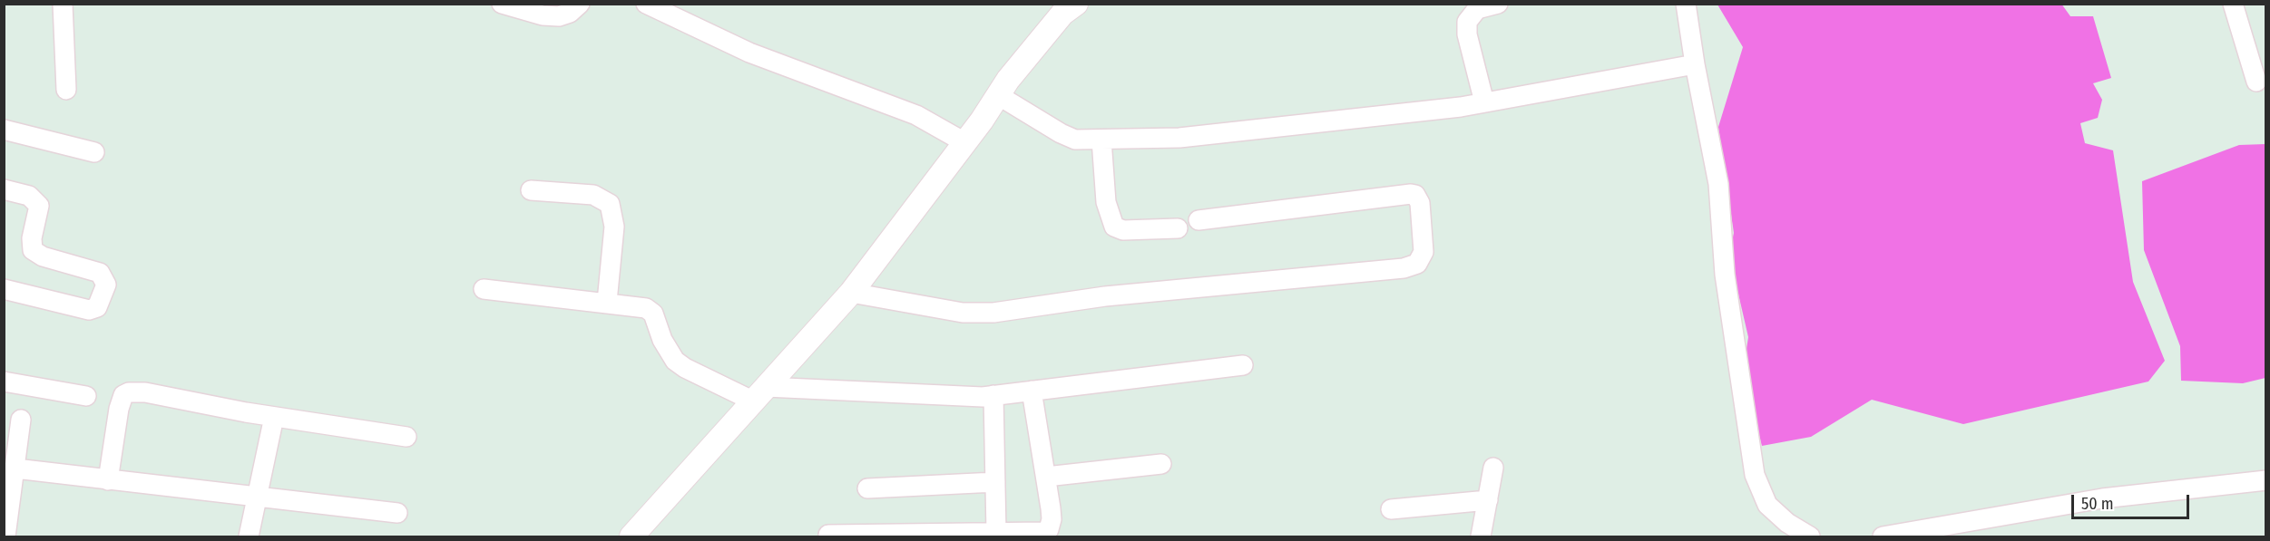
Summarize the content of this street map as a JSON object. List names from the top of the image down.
{
  "scale_bar": "50 m"
}
